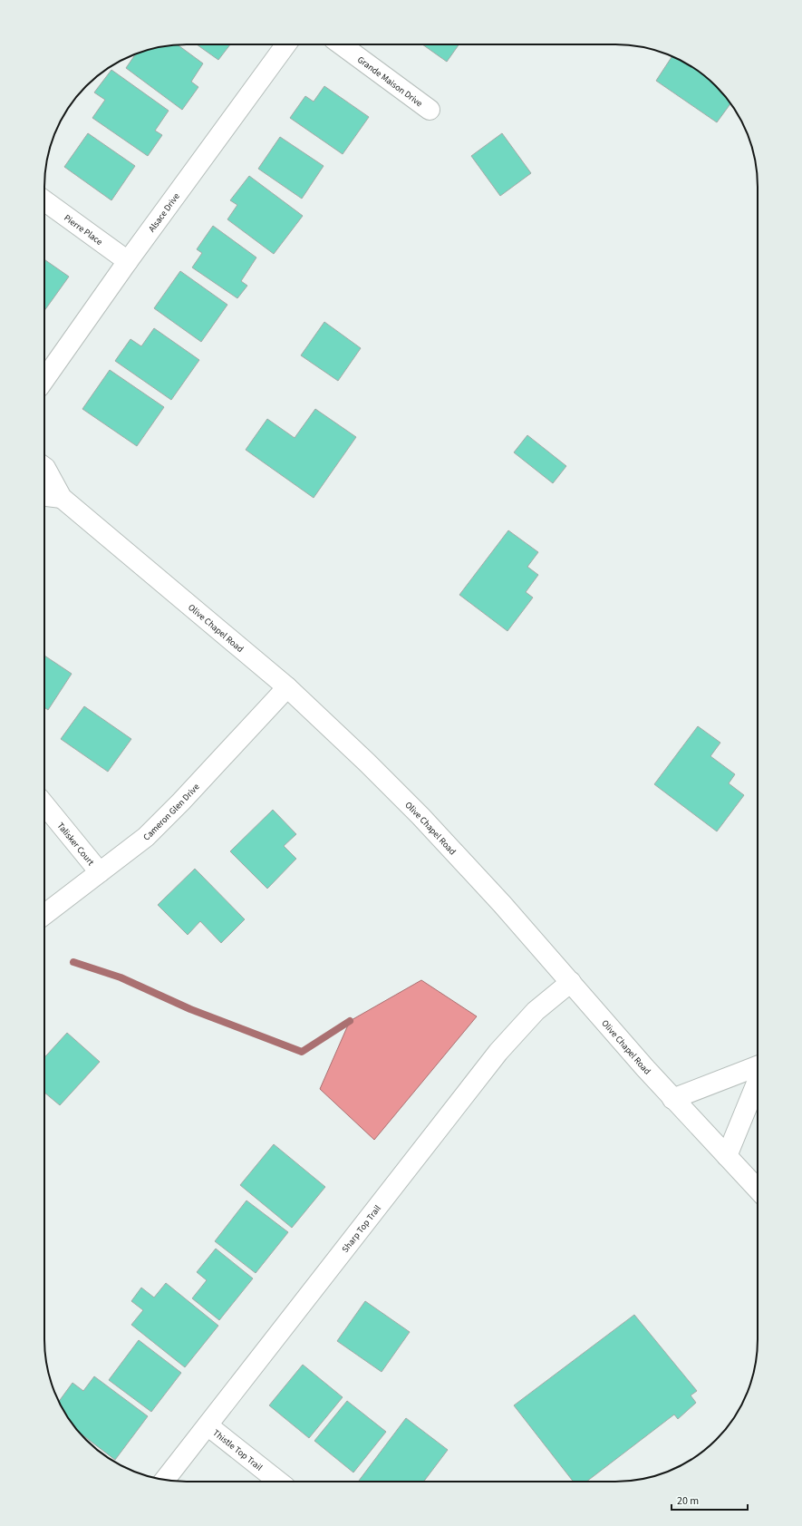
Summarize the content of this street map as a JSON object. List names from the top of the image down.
{
  "streets": {
    "street": [
      "Grande Maison Drive",
      "Alsace Drive",
      "Pierre Place",
      "Olive Chapel Road",
      "Cameron Glen Drive",
      "Talisker Court",
      "Sharp Top Trail",
      "Thistle Top Trail"
    ]
  },
  "crossings": [
    ["Alsace Drive", "Pierre Place"],
    ["Olive Chapel Road", "Cameron Glen Drive"],
    ["Olive Chapel Road", "Sharp Top Trail"],
    ["Cameron Glen Drive", "Talisker Court"],
    ["Sharp Top Trail", "Thistle Top Trail"]
  ],
  "scale_bar": "20 m"
}
